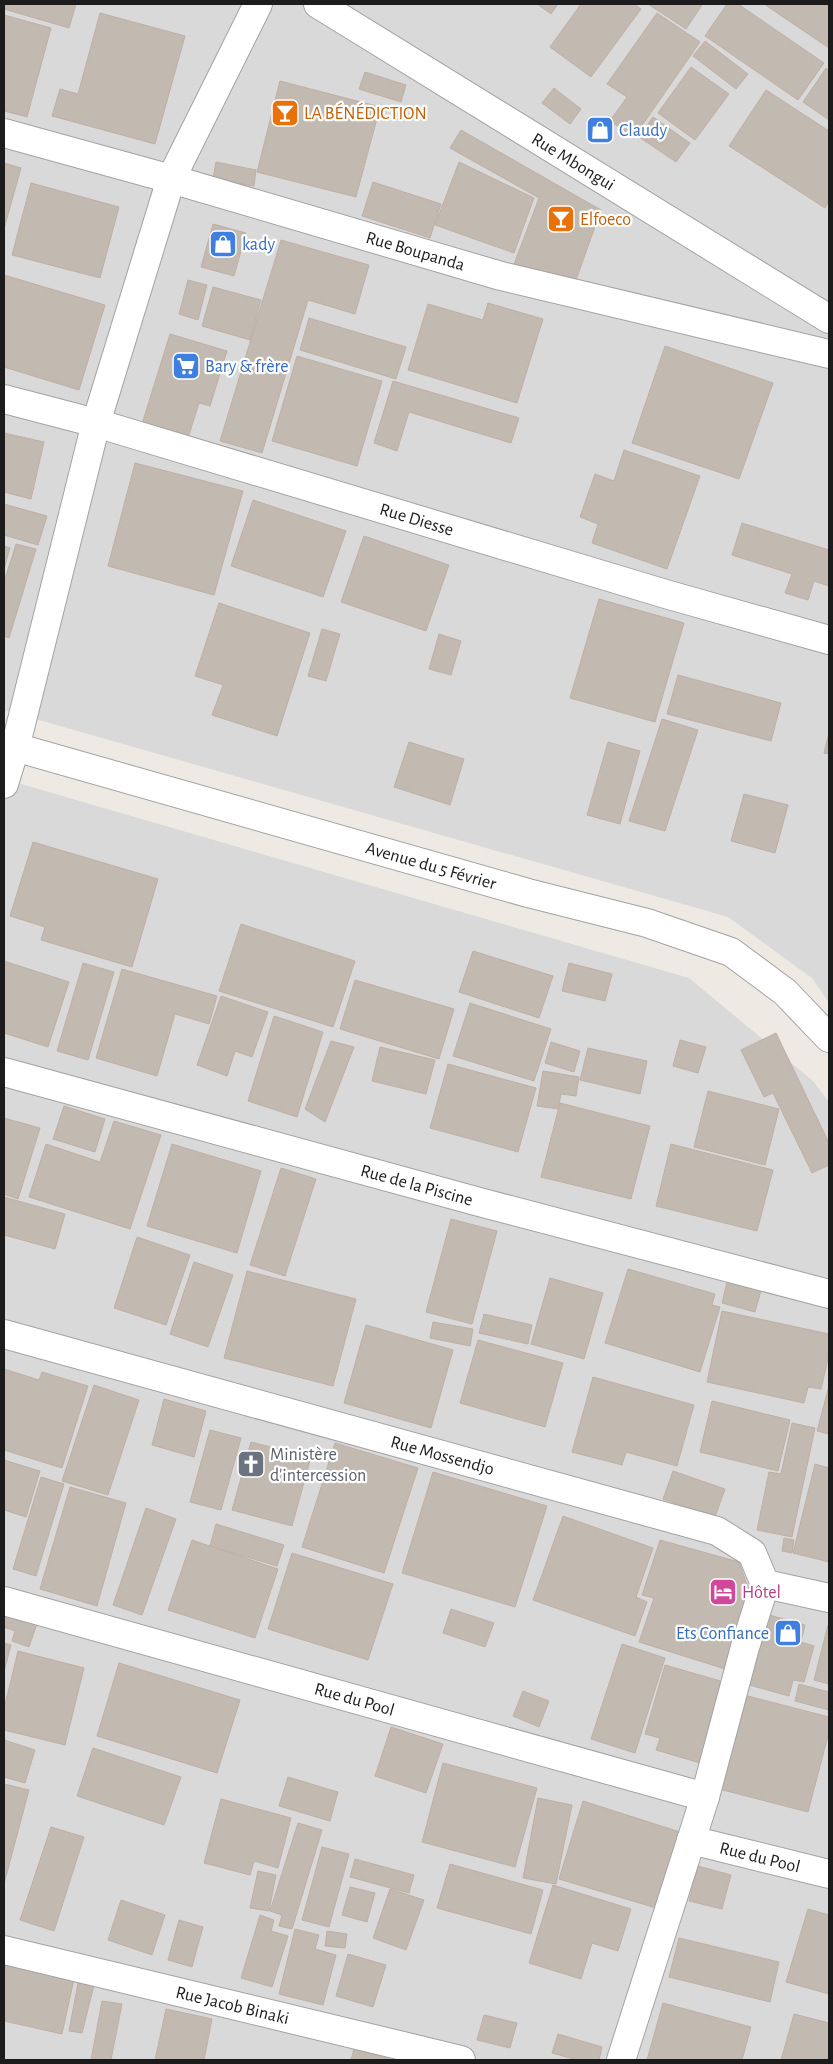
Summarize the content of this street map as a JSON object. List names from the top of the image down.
{
  "streets": {
    "street": [
      "Rue Mbongui",
      "Rue Boupanda",
      "Rue Diesse",
      "Avenue du 5 Février",
      "Rue de la Piscine",
      "Rue Mossendjo",
      "Rue du Pool",
      "Rue Jacob Binaki"
    ]
  },
  "places": {
    "bar": ["LA BÉNÉDICTION", "Elfoeco"],
    "shop": ["Claudy", "kady", "Ets Confiance"],
    "supermarket": ["Bary & frère"],
    "church": ["Ministère d'intercession"],
    "hotel": ["Hôtel"]
  }
}
